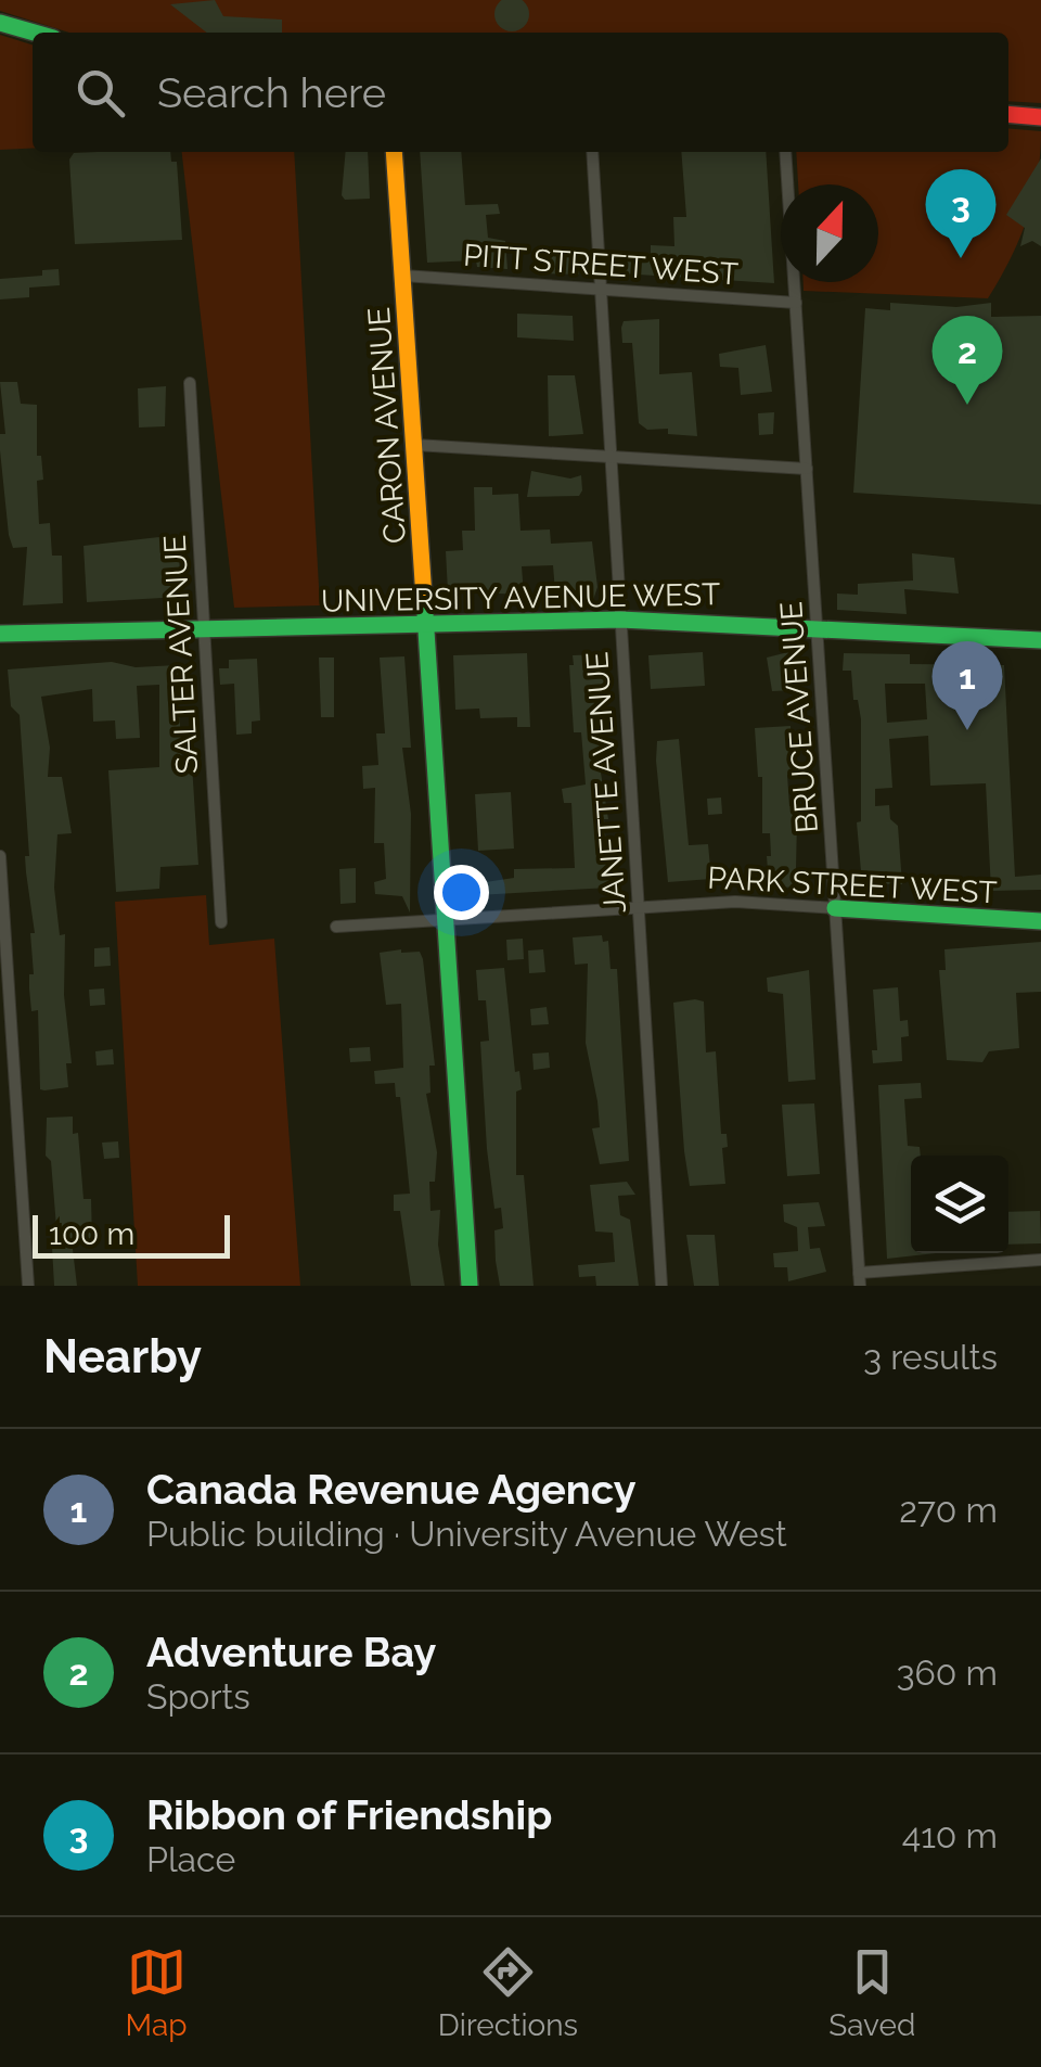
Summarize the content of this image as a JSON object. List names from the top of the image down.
{
  "streets": {
    "street": [
      "PITT STREET WEST",
      "CARON AVENUE",
      "UNIVERSITY AVENUE WEST",
      "SALTER AVENUE",
      "BRUCE AVENUE",
      "JANETTE AVENUE",
      "PARK STREET WEST"
    ]
  },
  "crossings": [
    ["PITT STREET WEST", "CARON AVENUE"],
    ["PITT STREET WEST", "BRUCE AVENUE"],
    ["PITT STREET WEST", "JANETTE AVENUE"],
    ["CARON AVENUE", "UNIVERSITY AVENUE WEST"],
    ["CARON AVENUE", "PARK STREET WEST"],
    ["UNIVERSITY AVENUE WEST", "SALTER AVENUE"],
    ["UNIVERSITY AVENUE WEST", "BRUCE AVENUE"],
    ["UNIVERSITY AVENUE WEST", "JANETTE AVENUE"],
    ["BRUCE AVENUE", "PARK STREET WEST"],
    ["JANETTE AVENUE", "PARK STREET WEST"]
  ],
  "scale_bar": "100 m",
  "north": "top",
  "page": {
    "search": "Search here",
    "pins": ["3", "2", "1"],
    "scale": "100 m",
    "heading": ["Nearby", "3 results"],
    "list": [
      {
        "mark": "1",
        "name": "Canada Revenue Agency",
        "note": "Public building · University Avenue West",
        "value": "270 m"
      },
      {
        "mark": "2",
        "name": "Adventure Bay",
        "note": "Sports",
        "value": "360 m"
      },
      {
        "mark": "3",
        "name": "Ribbon of Friendship",
        "note": "Place",
        "value": "410 m"
      }
    ],
    "nav": ["Map", "Directions", "Saved"]
  }
}
